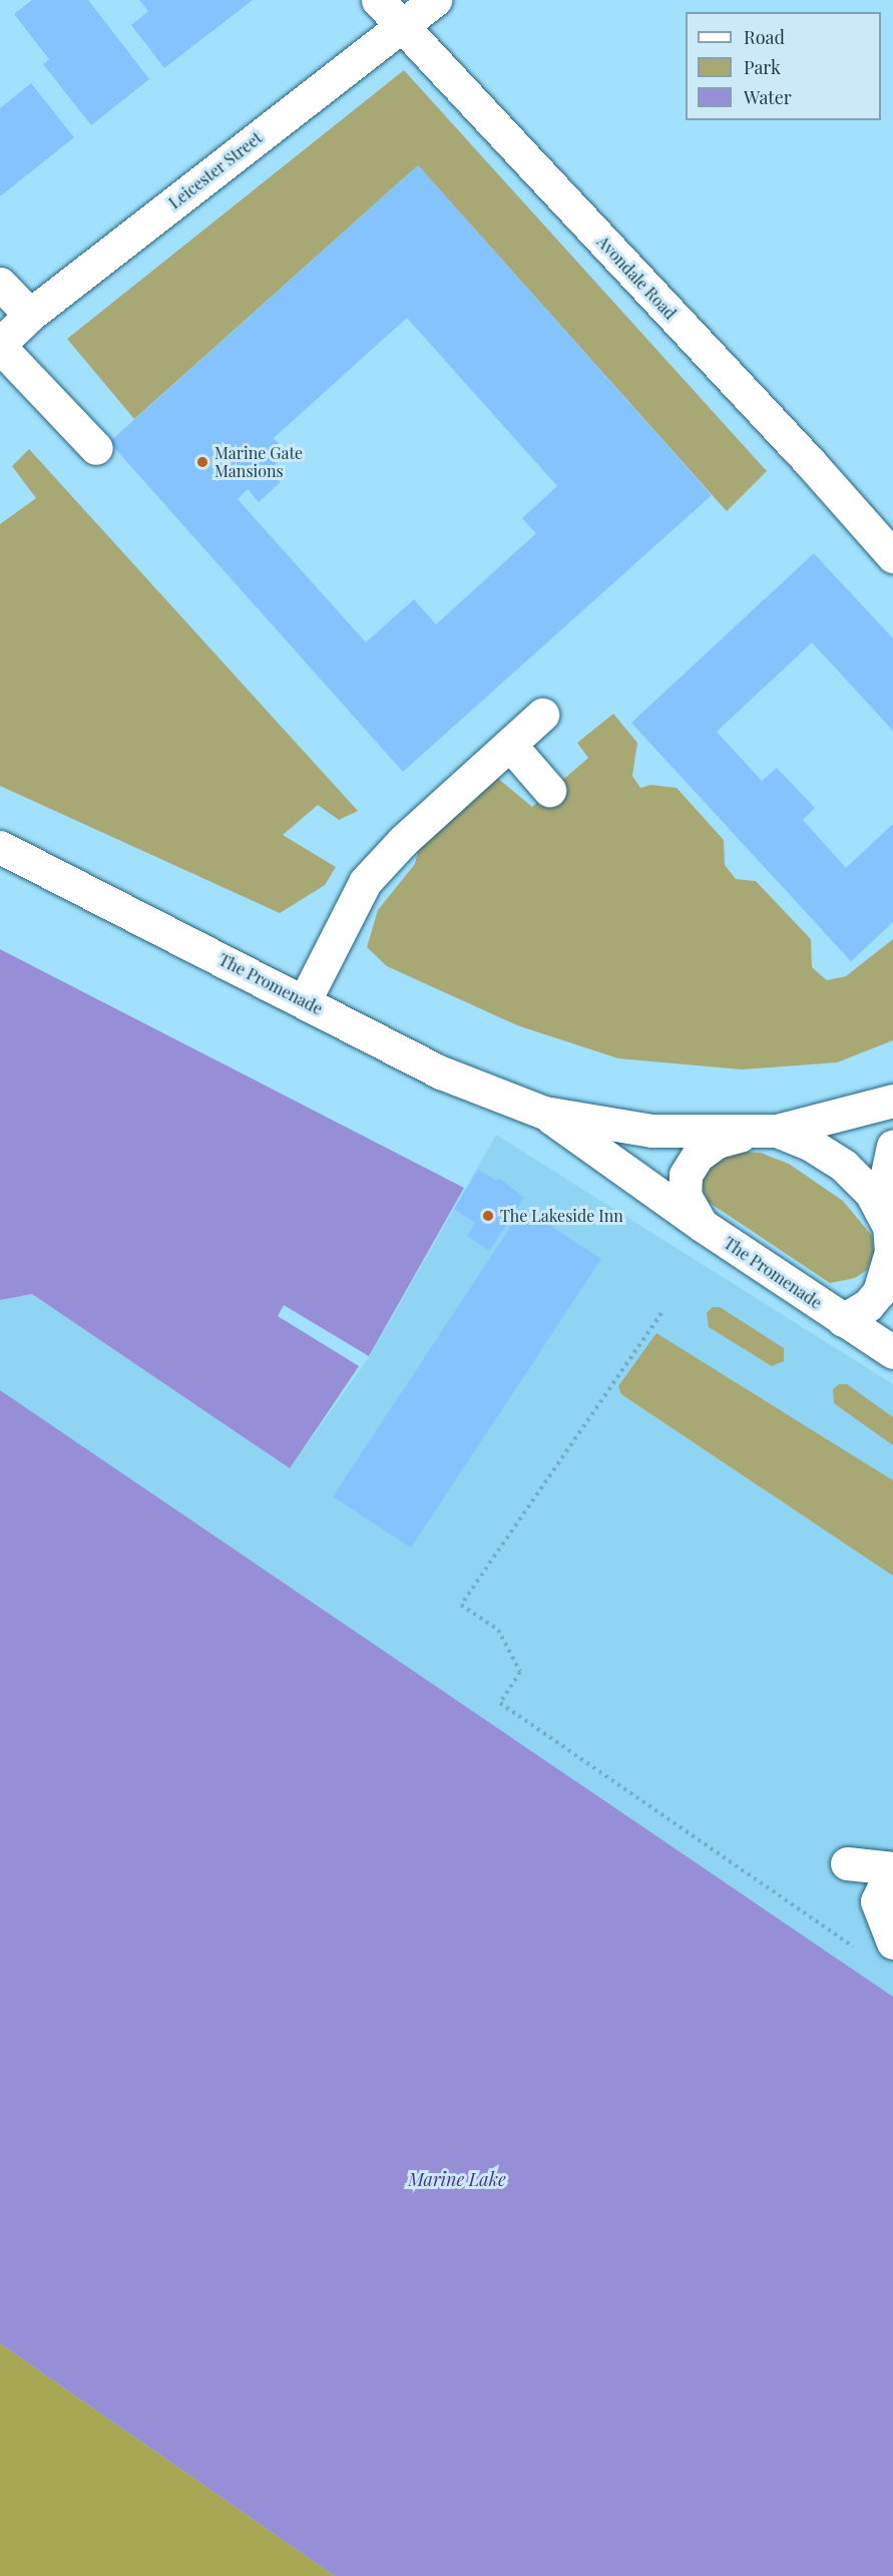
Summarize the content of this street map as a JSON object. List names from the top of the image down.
{
  "streets": {
    "main road": ["Leicester Street", "Avondale Road", "The Promenade"]
  },
  "crossings": [
    ["Leicester Street", "Avondale Road"]
  ],
  "water": ["Marine Lake"],
  "places": ["Marine Gate Mansions", "The Lakeside Inn"],
  "legend": ["Road", "Park", "Water"]
}
